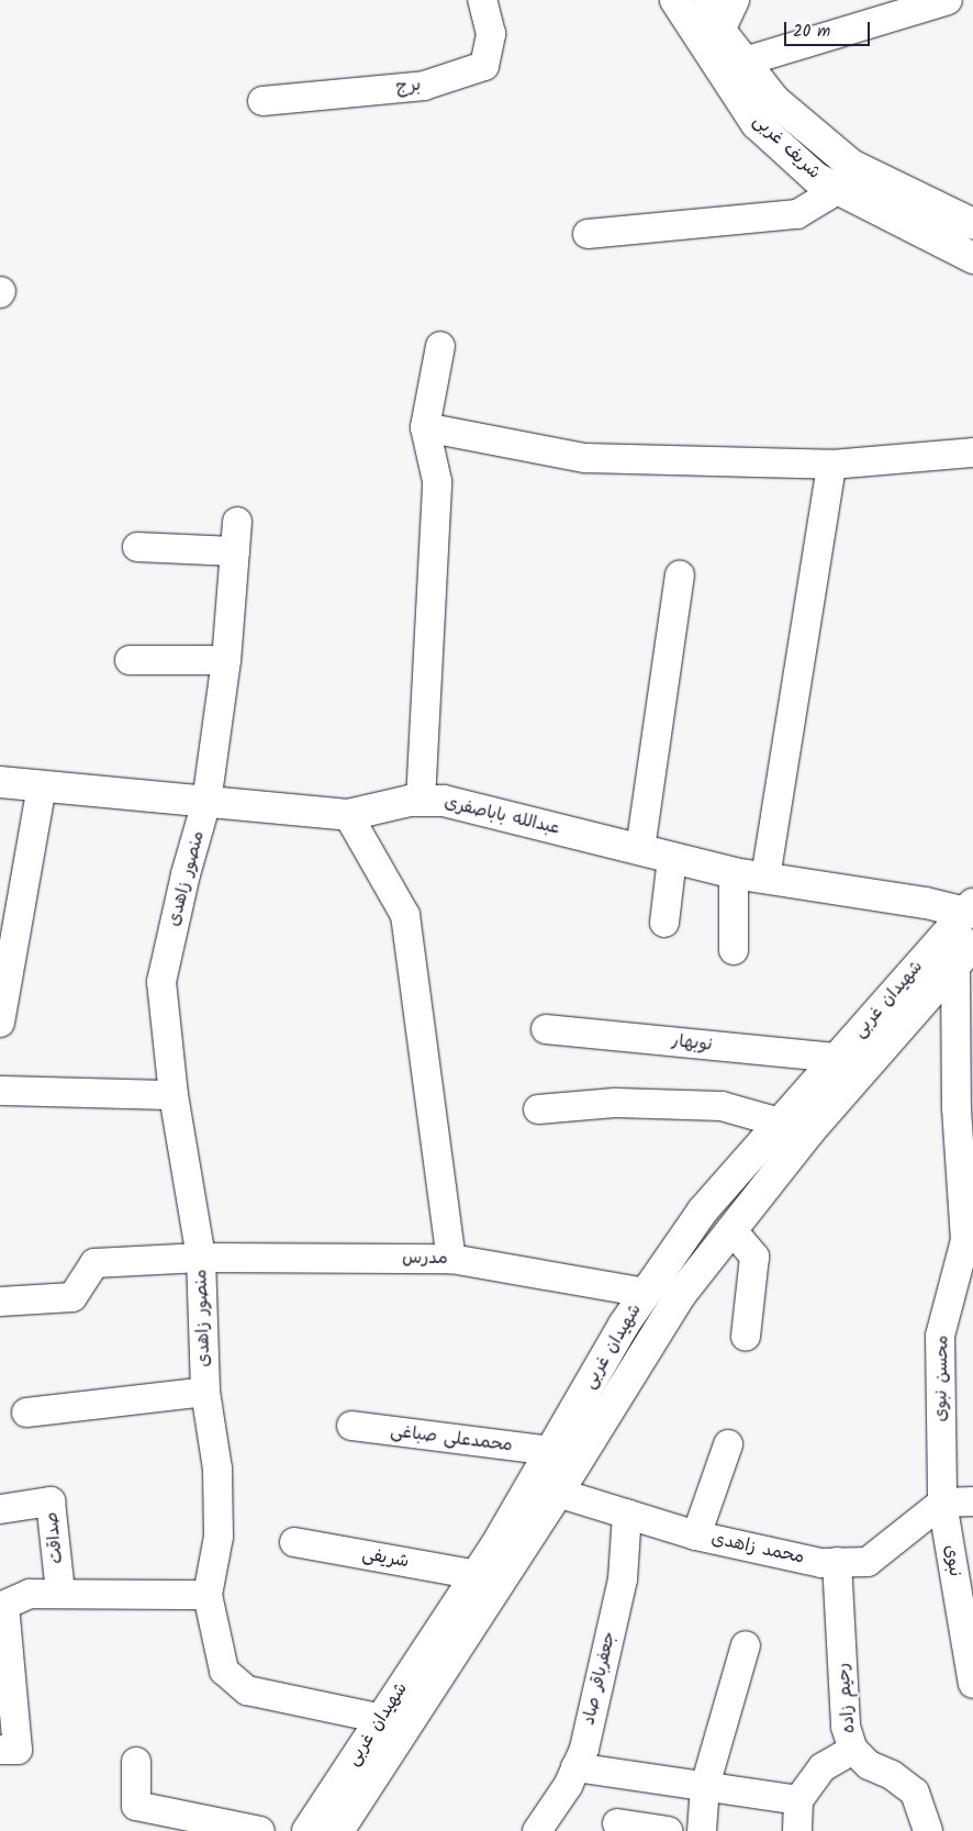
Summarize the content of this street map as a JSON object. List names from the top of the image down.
{
  "streets": {
    "main road": ["شریف غربی", "عبدالله باباصفری", "شهیدان غربی"],
    "street": [
      "برج",
      "منصور زاهدی",
      "نوبهار",
      "مدرس",
      "محسن نبوی",
      "محمدعلی صباغی",
      "صداقت",
      "محمد زاهدی",
      "شریفی",
      "نبوی",
      "جعفرباقر صاد",
      "رحیم زاده"
    ]
  },
  "crossings": [
    ["عبدالله باباصفری", "منصور زاهدی"],
    ["عبدالله باباصفری", "شهیدان غربی"],
    ["منصور زاهدی", "شهیدان غربی"],
    ["منصور زاهدی", "مدرس"],
    ["شهیدان غربی", "نوبهار"],
    ["شهیدان غربی", "مدرس"],
    ["شهیدان غربی", "محسن نبوی"],
    ["شهیدان غربی", "محمدعلی صباغی"],
    ["شهیدان غربی", "محمد زاهدی"],
    ["شهیدان غربی", "شریفی"],
    ["محسن نبوی", "محمد زاهدی"],
    ["محسن نبوی", "نبوی"],
    ["محمد زاهدی", "نبوی"],
    ["محمد زاهدی", "جعفرباقر صاد"],
    ["محمد زاهدی", "رحیم زاده"]
  ],
  "scale_bar": "20 m"
}
